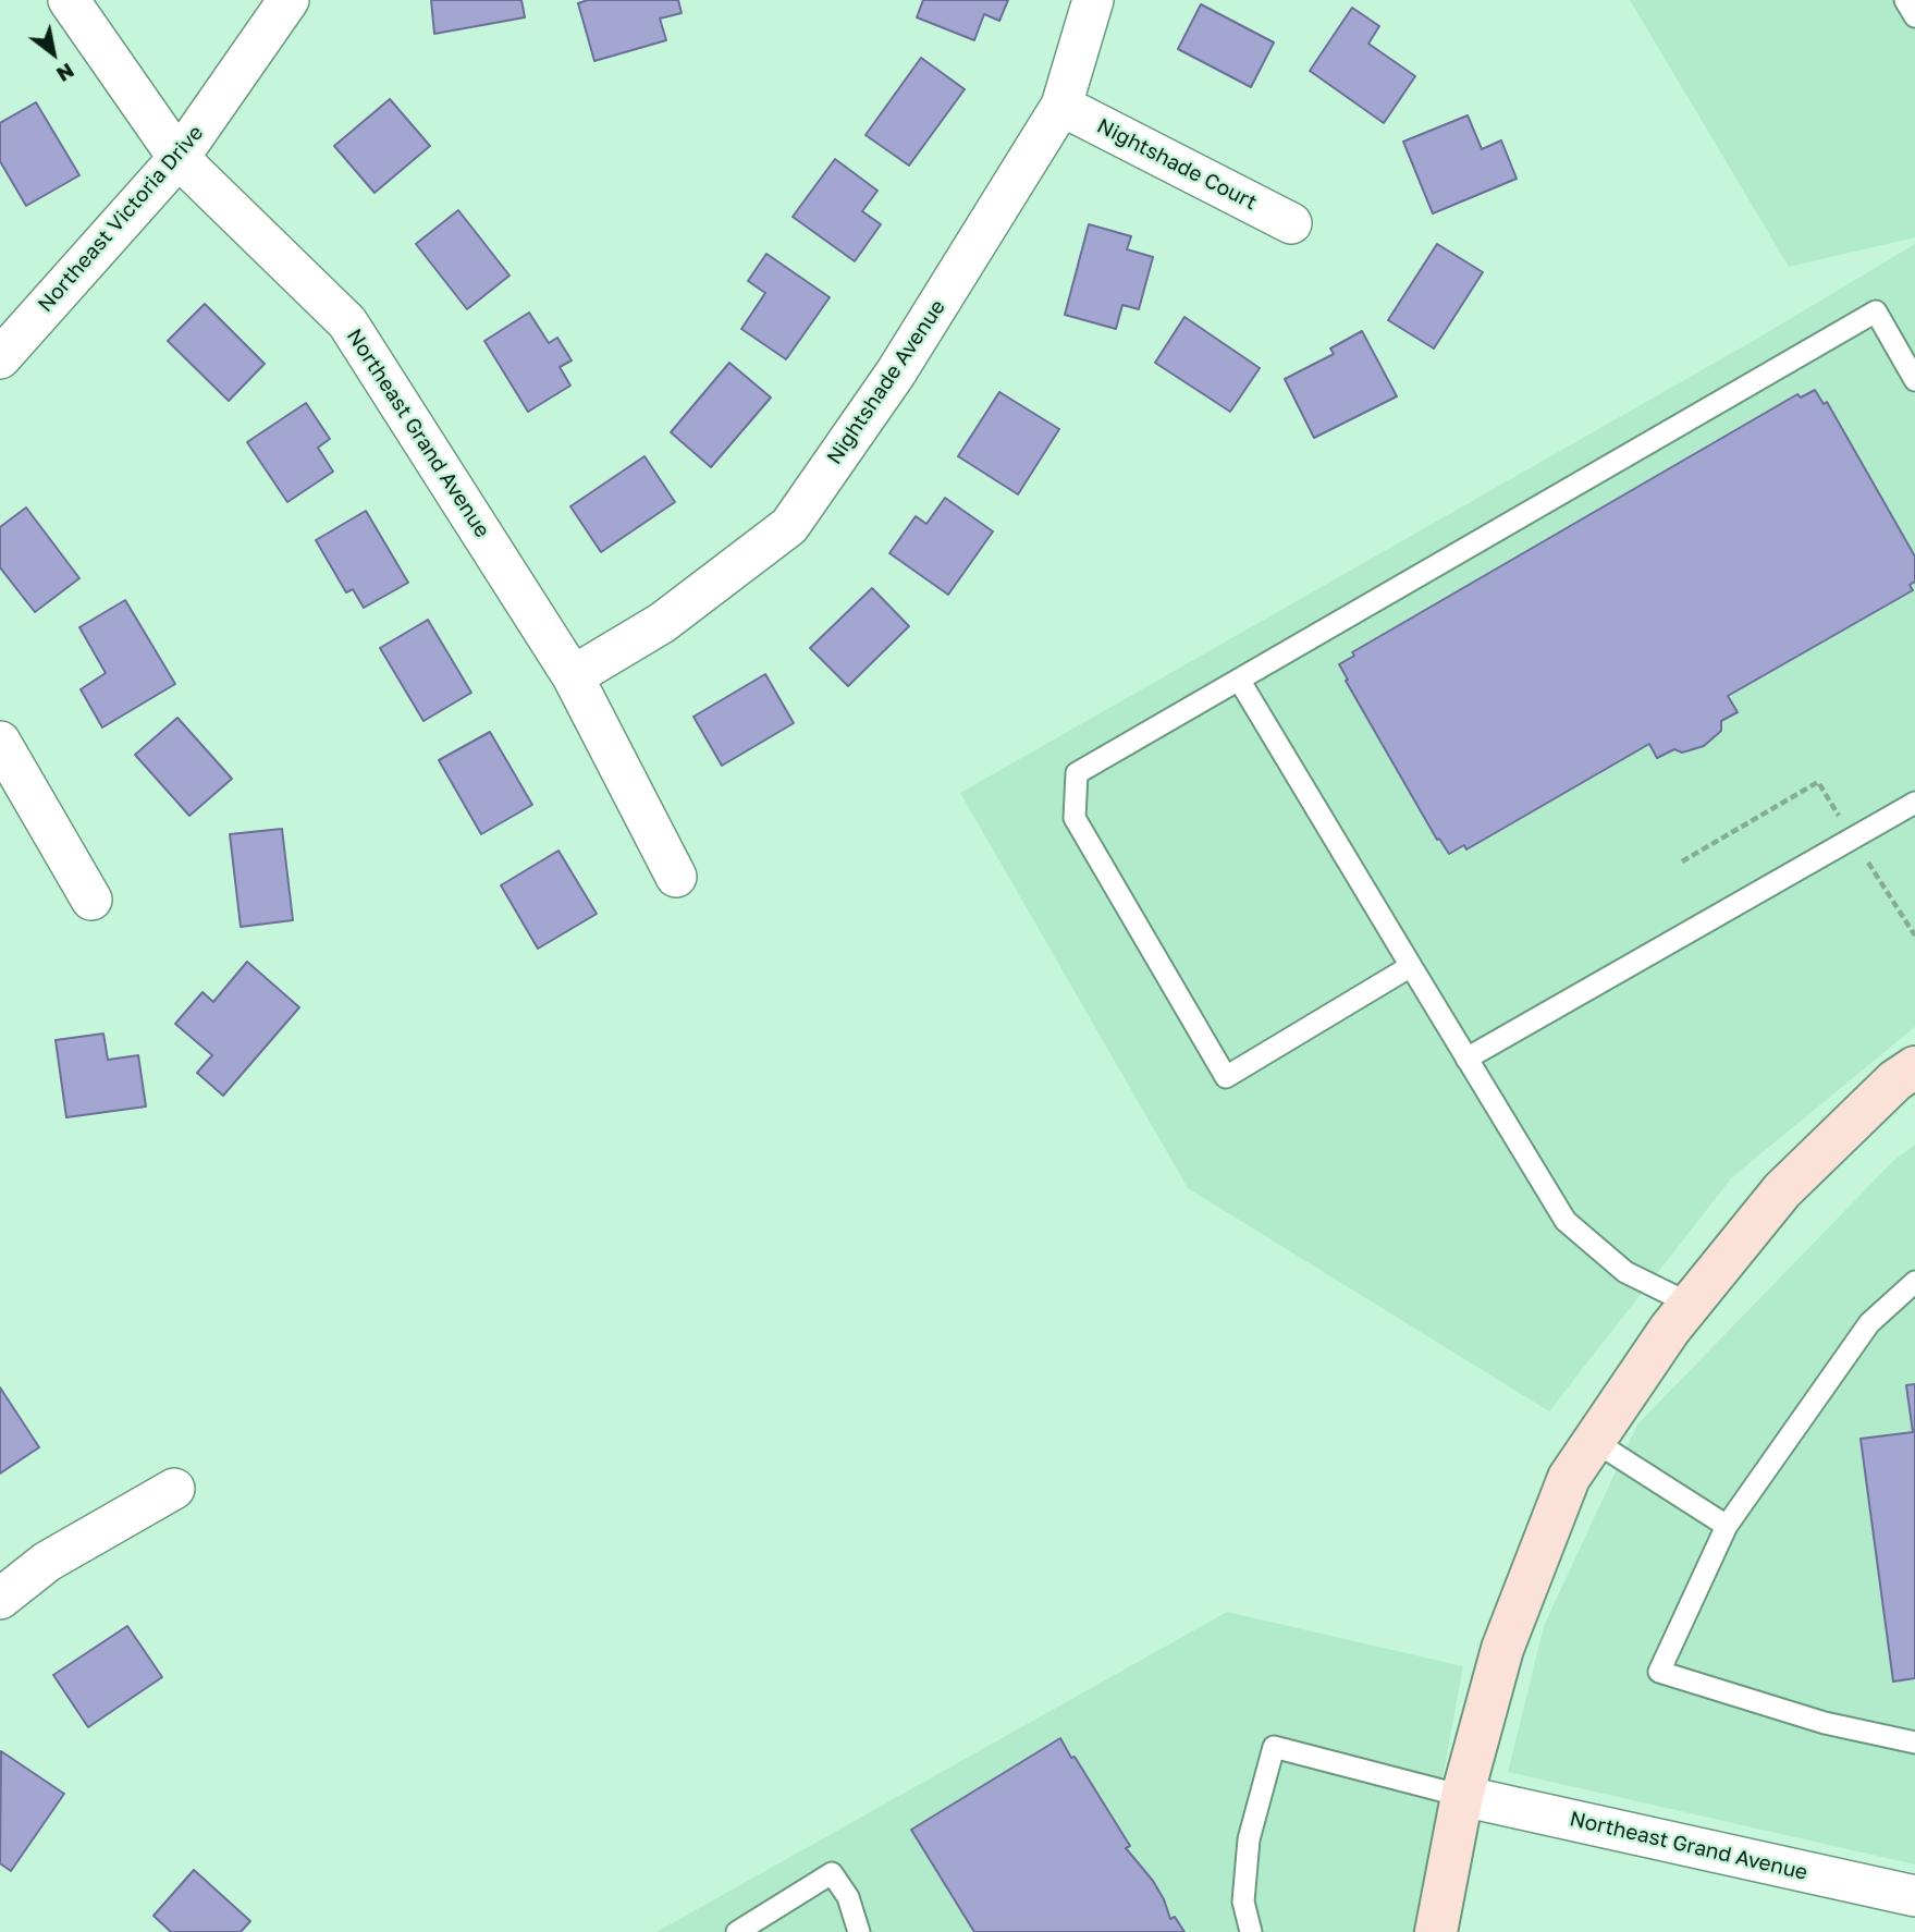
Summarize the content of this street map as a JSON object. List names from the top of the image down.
{
  "streets": {
    "street": [
      "Nightshade Court",
      "Northeast Victoria Drive",
      "Nightshade Avenue",
      "Northeast Grand Avenue"
    ]
  },
  "crossings": [
    ["Nightshade Court", "Nightshade Avenue"],
    ["Northeast Victoria Drive", "Northeast Grand Avenue"],
    ["Nightshade Avenue", "Northeast Grand Avenue"]
  ],
  "north": "bottom right"
}
